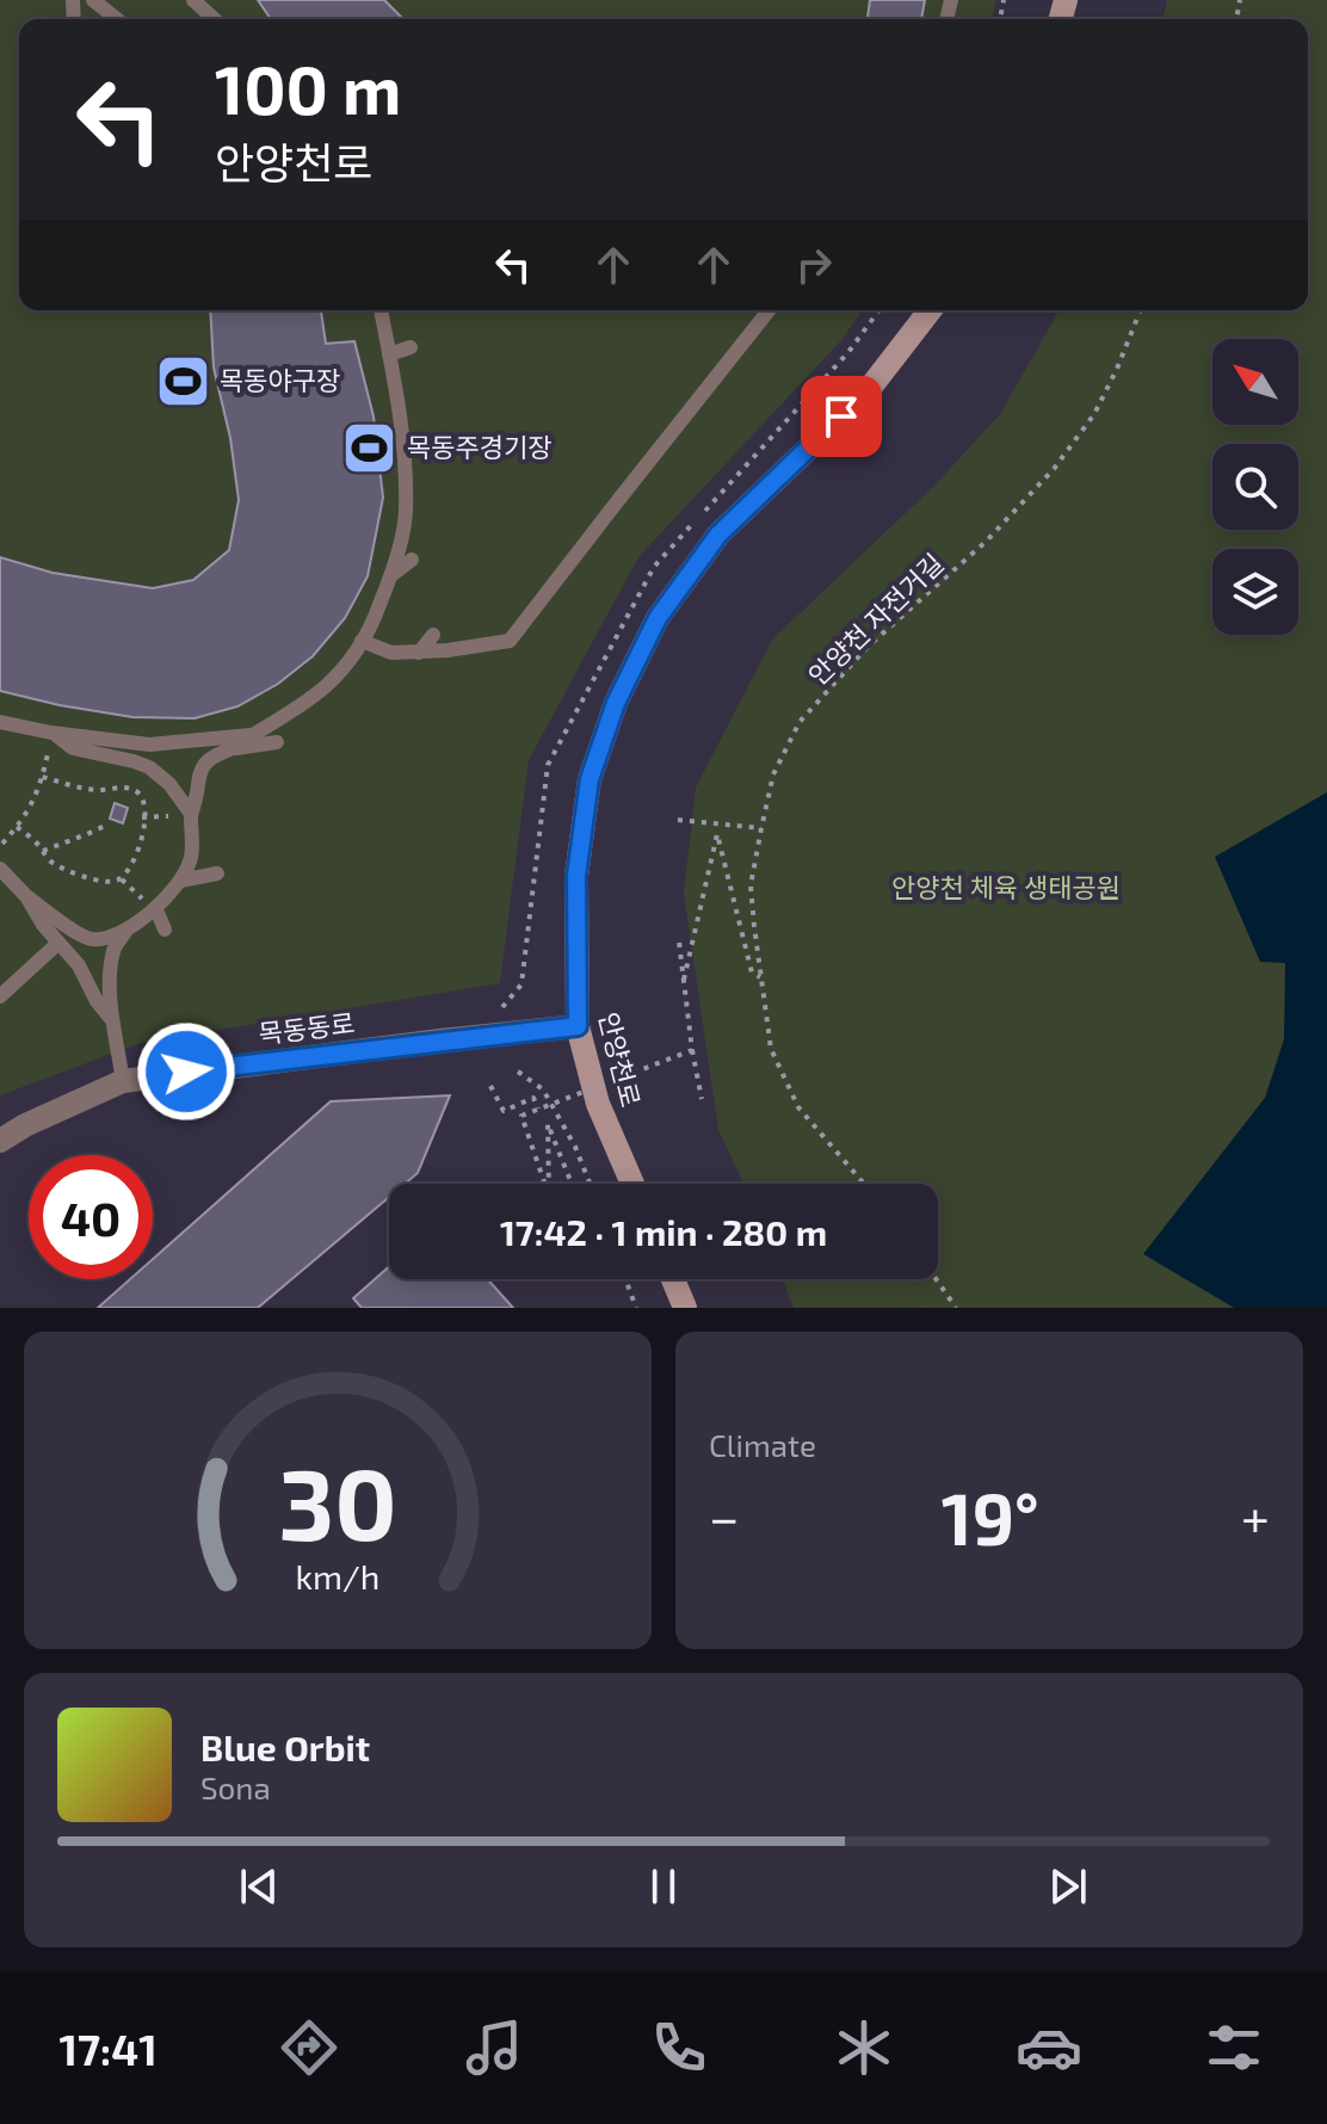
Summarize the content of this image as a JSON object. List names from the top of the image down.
{
  "streets": {
    "main road": ["안양천로"],
    "street": ["목동동로"],
    "path": ["안양천 자전거길"]
  },
  "crossings": [
    ["목동동로", "안양천로"]
  ],
  "parks": ["안양천 체육 생태공원"],
  "places": {
    "sports": ["목동야구장", "목동주경기장"]
  },
  "north": "top left",
  "page": {
    "turn": ["100 m", "안양천로"],
    "limit": "40",
    "trip": "17:42 · 1 min · 280 m",
    "tile": "Climate",
    "heat": ["−", "19°", "+"],
    "song": ["Blue Orbit", "Sona"],
    "tabs": "17:41",
    "gauge": ["30", "km/h"]
  }
}
